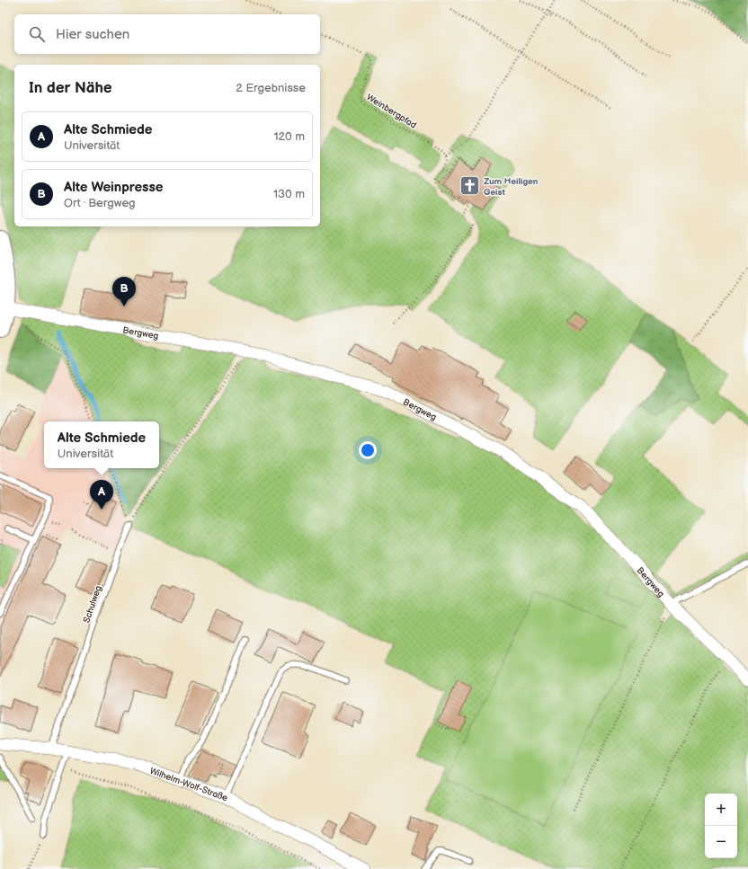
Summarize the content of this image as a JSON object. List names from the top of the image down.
{
  "streets": {
    "street": ["Bergweg", "Wilhelm-Wolf-Straße"],
    "lane": ["Schulweg"],
    "path": ["Weinbergpfad"]
  },
  "crossings": [
    ["Schulweg", "Wilhelm-Wolf-Straße"]
  ],
  "places": {
    "church": ["Zum Heiligen Geist"]
  },
  "page": {
    "search": "Hier suchen",
    "heading": ["In der Nähe", "2 Ergebnisse"],
    "list": [
      {
        "mark": "A",
        "name": "Alte Schmiede",
        "note": "Universität",
        "value": "120 m"
      },
      {
        "mark": "B",
        "name": "Alte Weinpresse",
        "note": "Ort · Bergweg",
        "value": "130 m"
      }
    ],
    "pins": ["B", "A"],
    "popup": ["Alte Schmiede", "Universität"],
    "map_buttons": ["+", "−"]
  }
}
